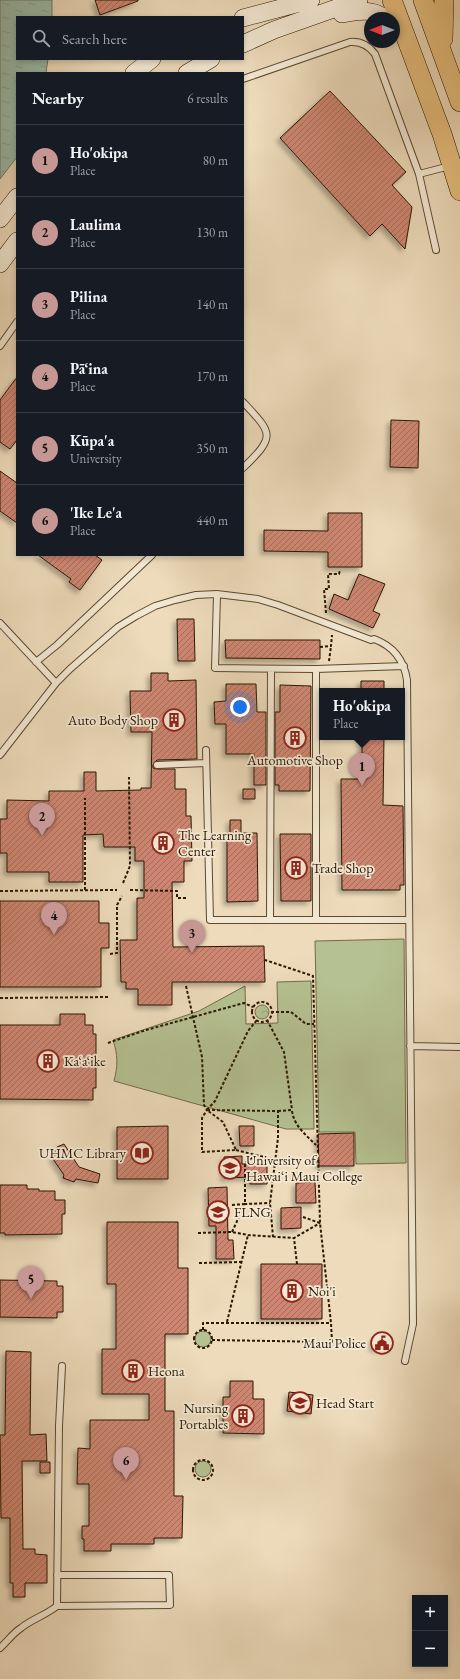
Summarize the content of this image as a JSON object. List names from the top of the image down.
{
  "places": {
    "building": [
      "Auto Body Shop",
      "Automotive Shop",
      "The Learning Center",
      "Trade Shop",
      "Ka‘a‘ike",
      "Noi'i",
      "Heona",
      "Nursing Portables"
    ],
    "library": ["UHMC Library"],
    "school or university": ["University of Hawai‘i Maui College", "FLNG", "Head Start"],
    "public building": ["Maui Police"]
  },
  "north": "left",
  "page": {
    "search": "Search here",
    "heading": ["Nearby", "6 results"],
    "list": [
      {
        "mark": "1",
        "name": "Ho'okipa",
        "note": "Place",
        "value": "80 m"
      },
      {
        "mark": "2",
        "name": "Laulima",
        "note": "Place",
        "value": "130 m"
      },
      {
        "mark": "3",
        "name": "Pilina",
        "note": "Place",
        "value": "140 m"
      },
      {
        "mark": "4",
        "name": "Pā‘ina",
        "note": "Place",
        "value": "170 m"
      },
      {
        "mark": "5",
        "name": "Kūpa'a",
        "note": "University",
        "value": "350 m"
      },
      {
        "mark": "6",
        "name": "'Ike Le'a",
        "note": "Place",
        "value": "440 m"
      }
    ],
    "popup": ["Ho'okipa", "Place"],
    "pins": [
      "1",
      "2",
      "4",
      "3",
      "5",
      "6"
    ],
    "map_buttons": ["+", "−"]
  }
}
